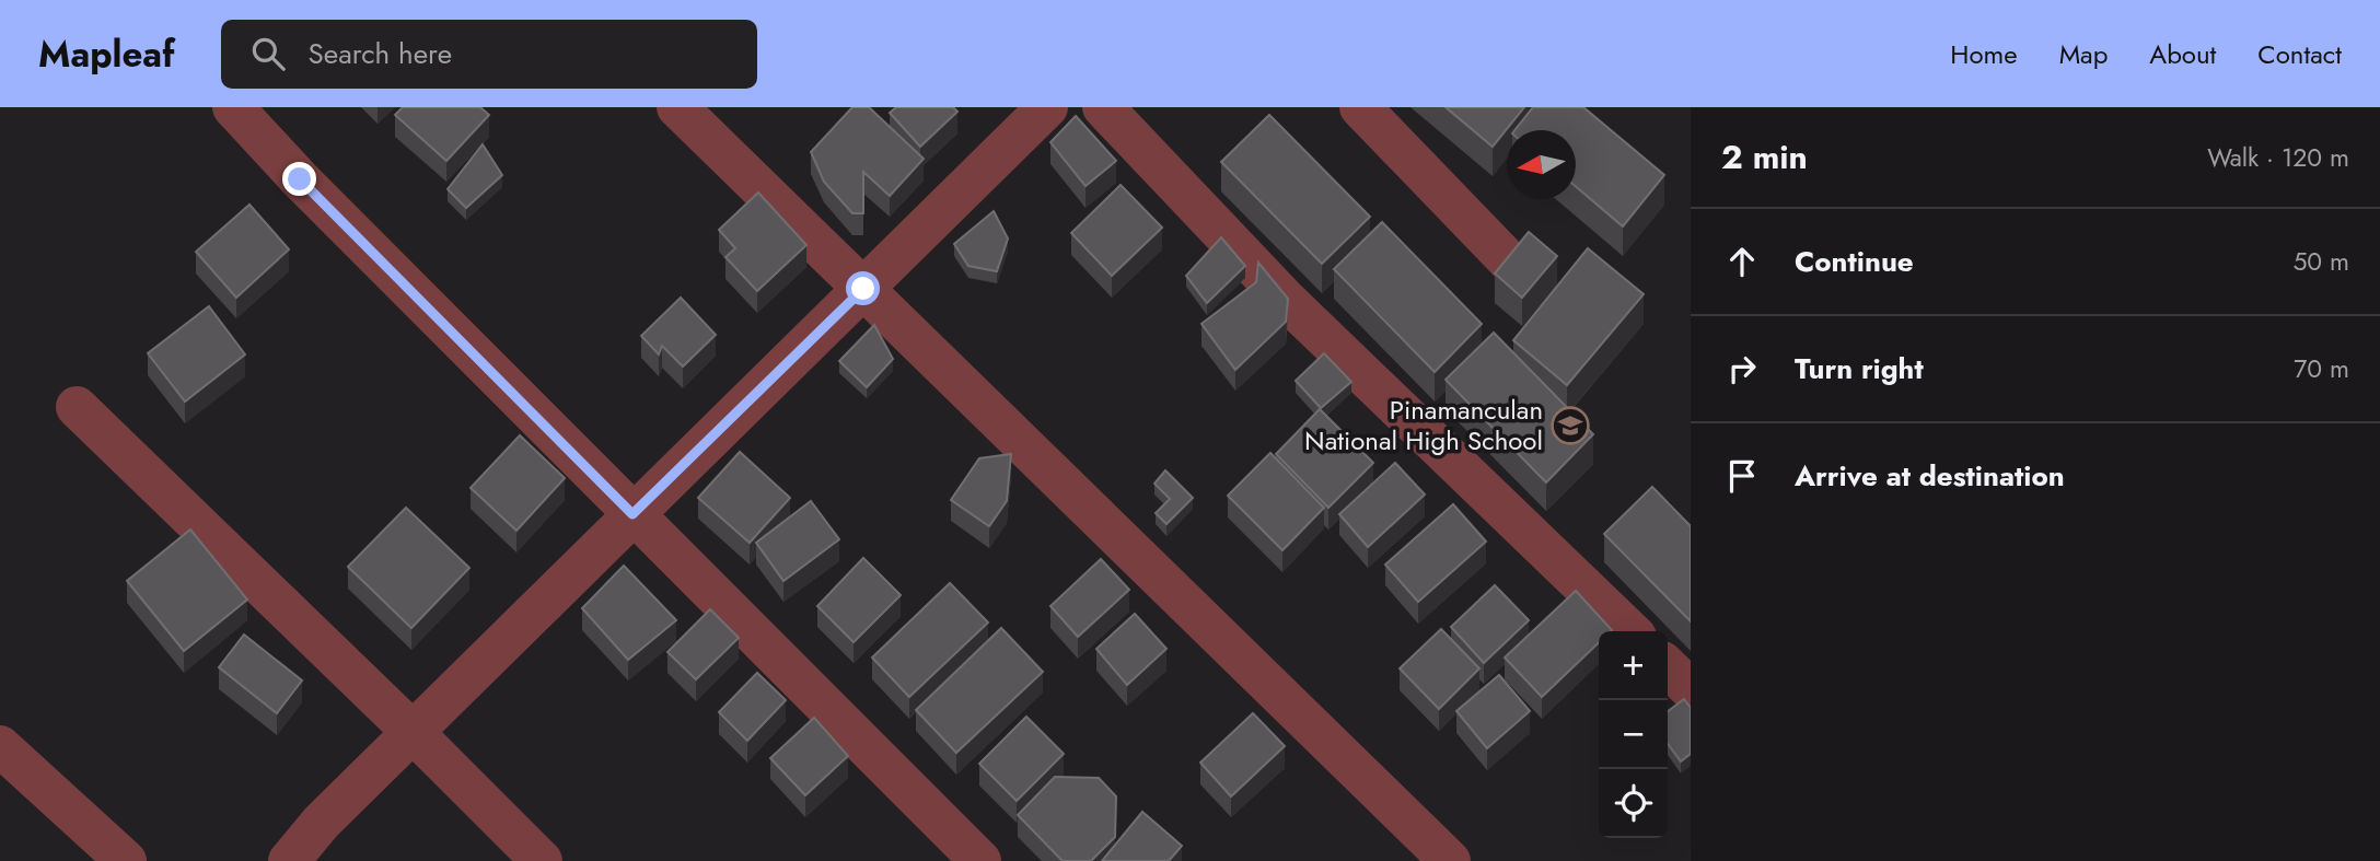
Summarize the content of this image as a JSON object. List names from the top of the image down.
{
  "places": {
    "school or university": ["Pinamanculan National High School"]
  },
  "north": "left",
  "page": {
    "header": "Mapleaf",
    "search": "Search here",
    "nav": [
      "Home",
      "Map",
      "About",
      "Contact"
    ],
    "heading": ["2 min", "Walk · 120 m"],
    "list": [
      ["Continue", "50 m"],
      ["Turn right", "70 m"],
      "Arrive at destination"
    ],
    "map_buttons": ["+", "−"]
  }
}
